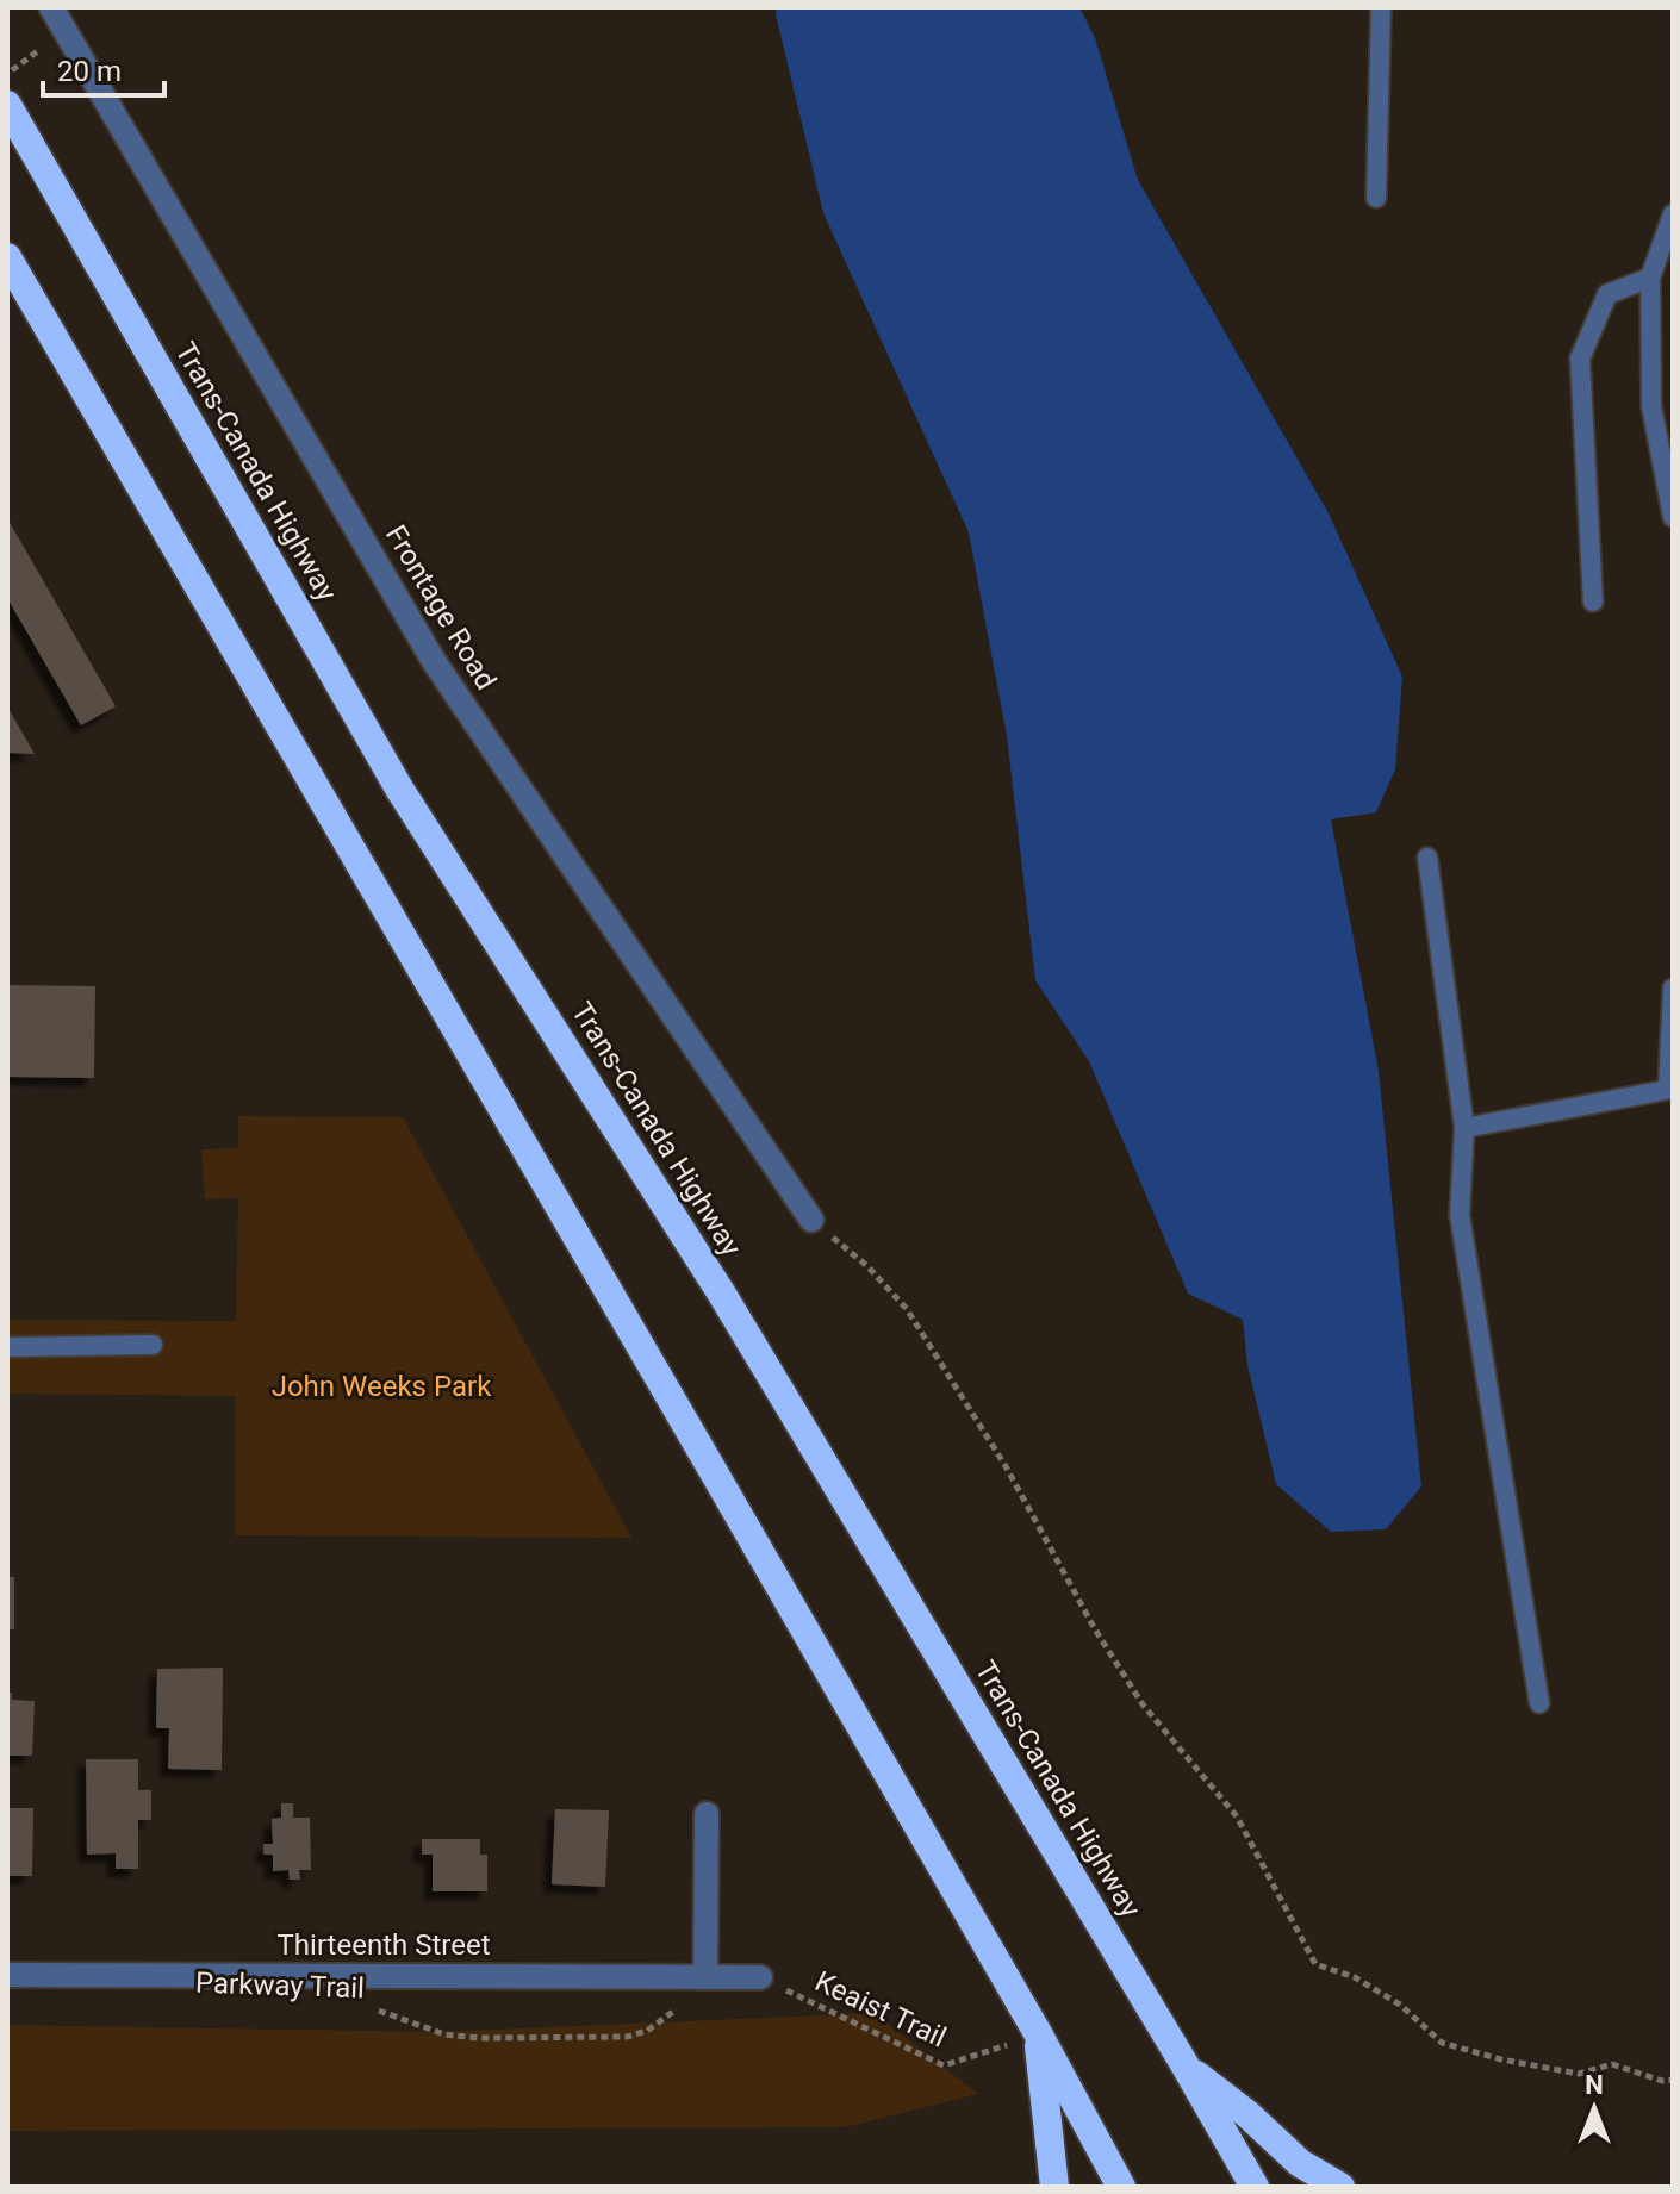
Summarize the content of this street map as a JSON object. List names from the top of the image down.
{
  "streets": {
    "highway": ["Trans-Canada Highway"],
    "street": ["Frontage Road", "Thirteenth Street"],
    "path": ["Parkway Trail", "Keaist Trail"]
  },
  "crossings": [
    ["Thirteenth Street", "Keaist Trail"]
  ],
  "parks": ["John Weeks Park"],
  "scale_bar": "20 m",
  "north": "top"
}
